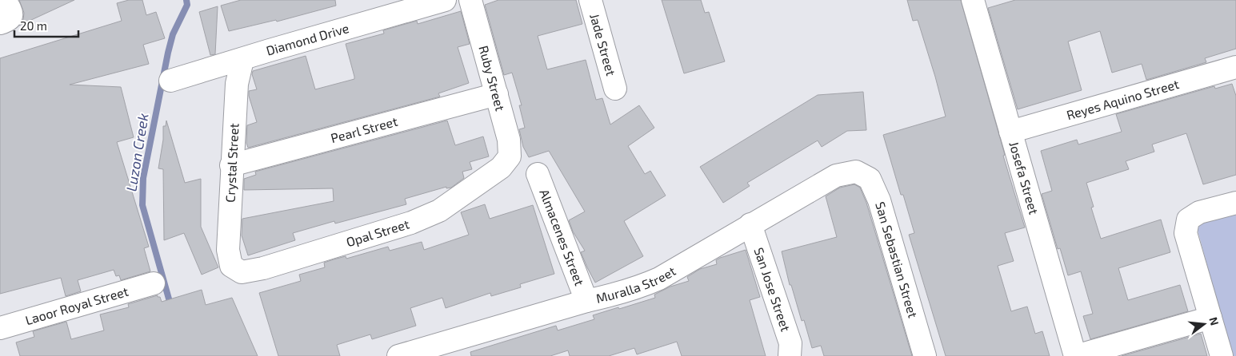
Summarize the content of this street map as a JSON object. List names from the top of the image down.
{
  "streets": {
    "street": [
      "Diamond Drive",
      "Jade Street",
      "Ruby Street",
      "Reyes Aquino Street",
      "Pearl Street",
      "Crystal Street",
      "Josefa Street",
      "Opal Street",
      "Almacenes Street",
      "San Sebastian Street",
      "Muralla Street",
      "San Jose Street",
      "Laoor Royal Street"
    ]
  },
  "crossings": [
    ["Diamond Drive", "Crystal Street"],
    ["Ruby Street", "Pearl Street"],
    ["Ruby Street", "Opal Street"],
    ["Reyes Aquino Street", "Josefa Street"],
    ["Pearl Street", "Crystal Street"],
    ["Crystal Street", "Opal Street"],
    ["Almacenes Street", "Muralla Street"],
    ["San Sebastian Street", "Muralla Street"],
    ["Muralla Street", "San Jose Street"]
  ],
  "water": ["Luzon Creek"],
  "scale_bar": "20 m",
  "north": "right"
}
